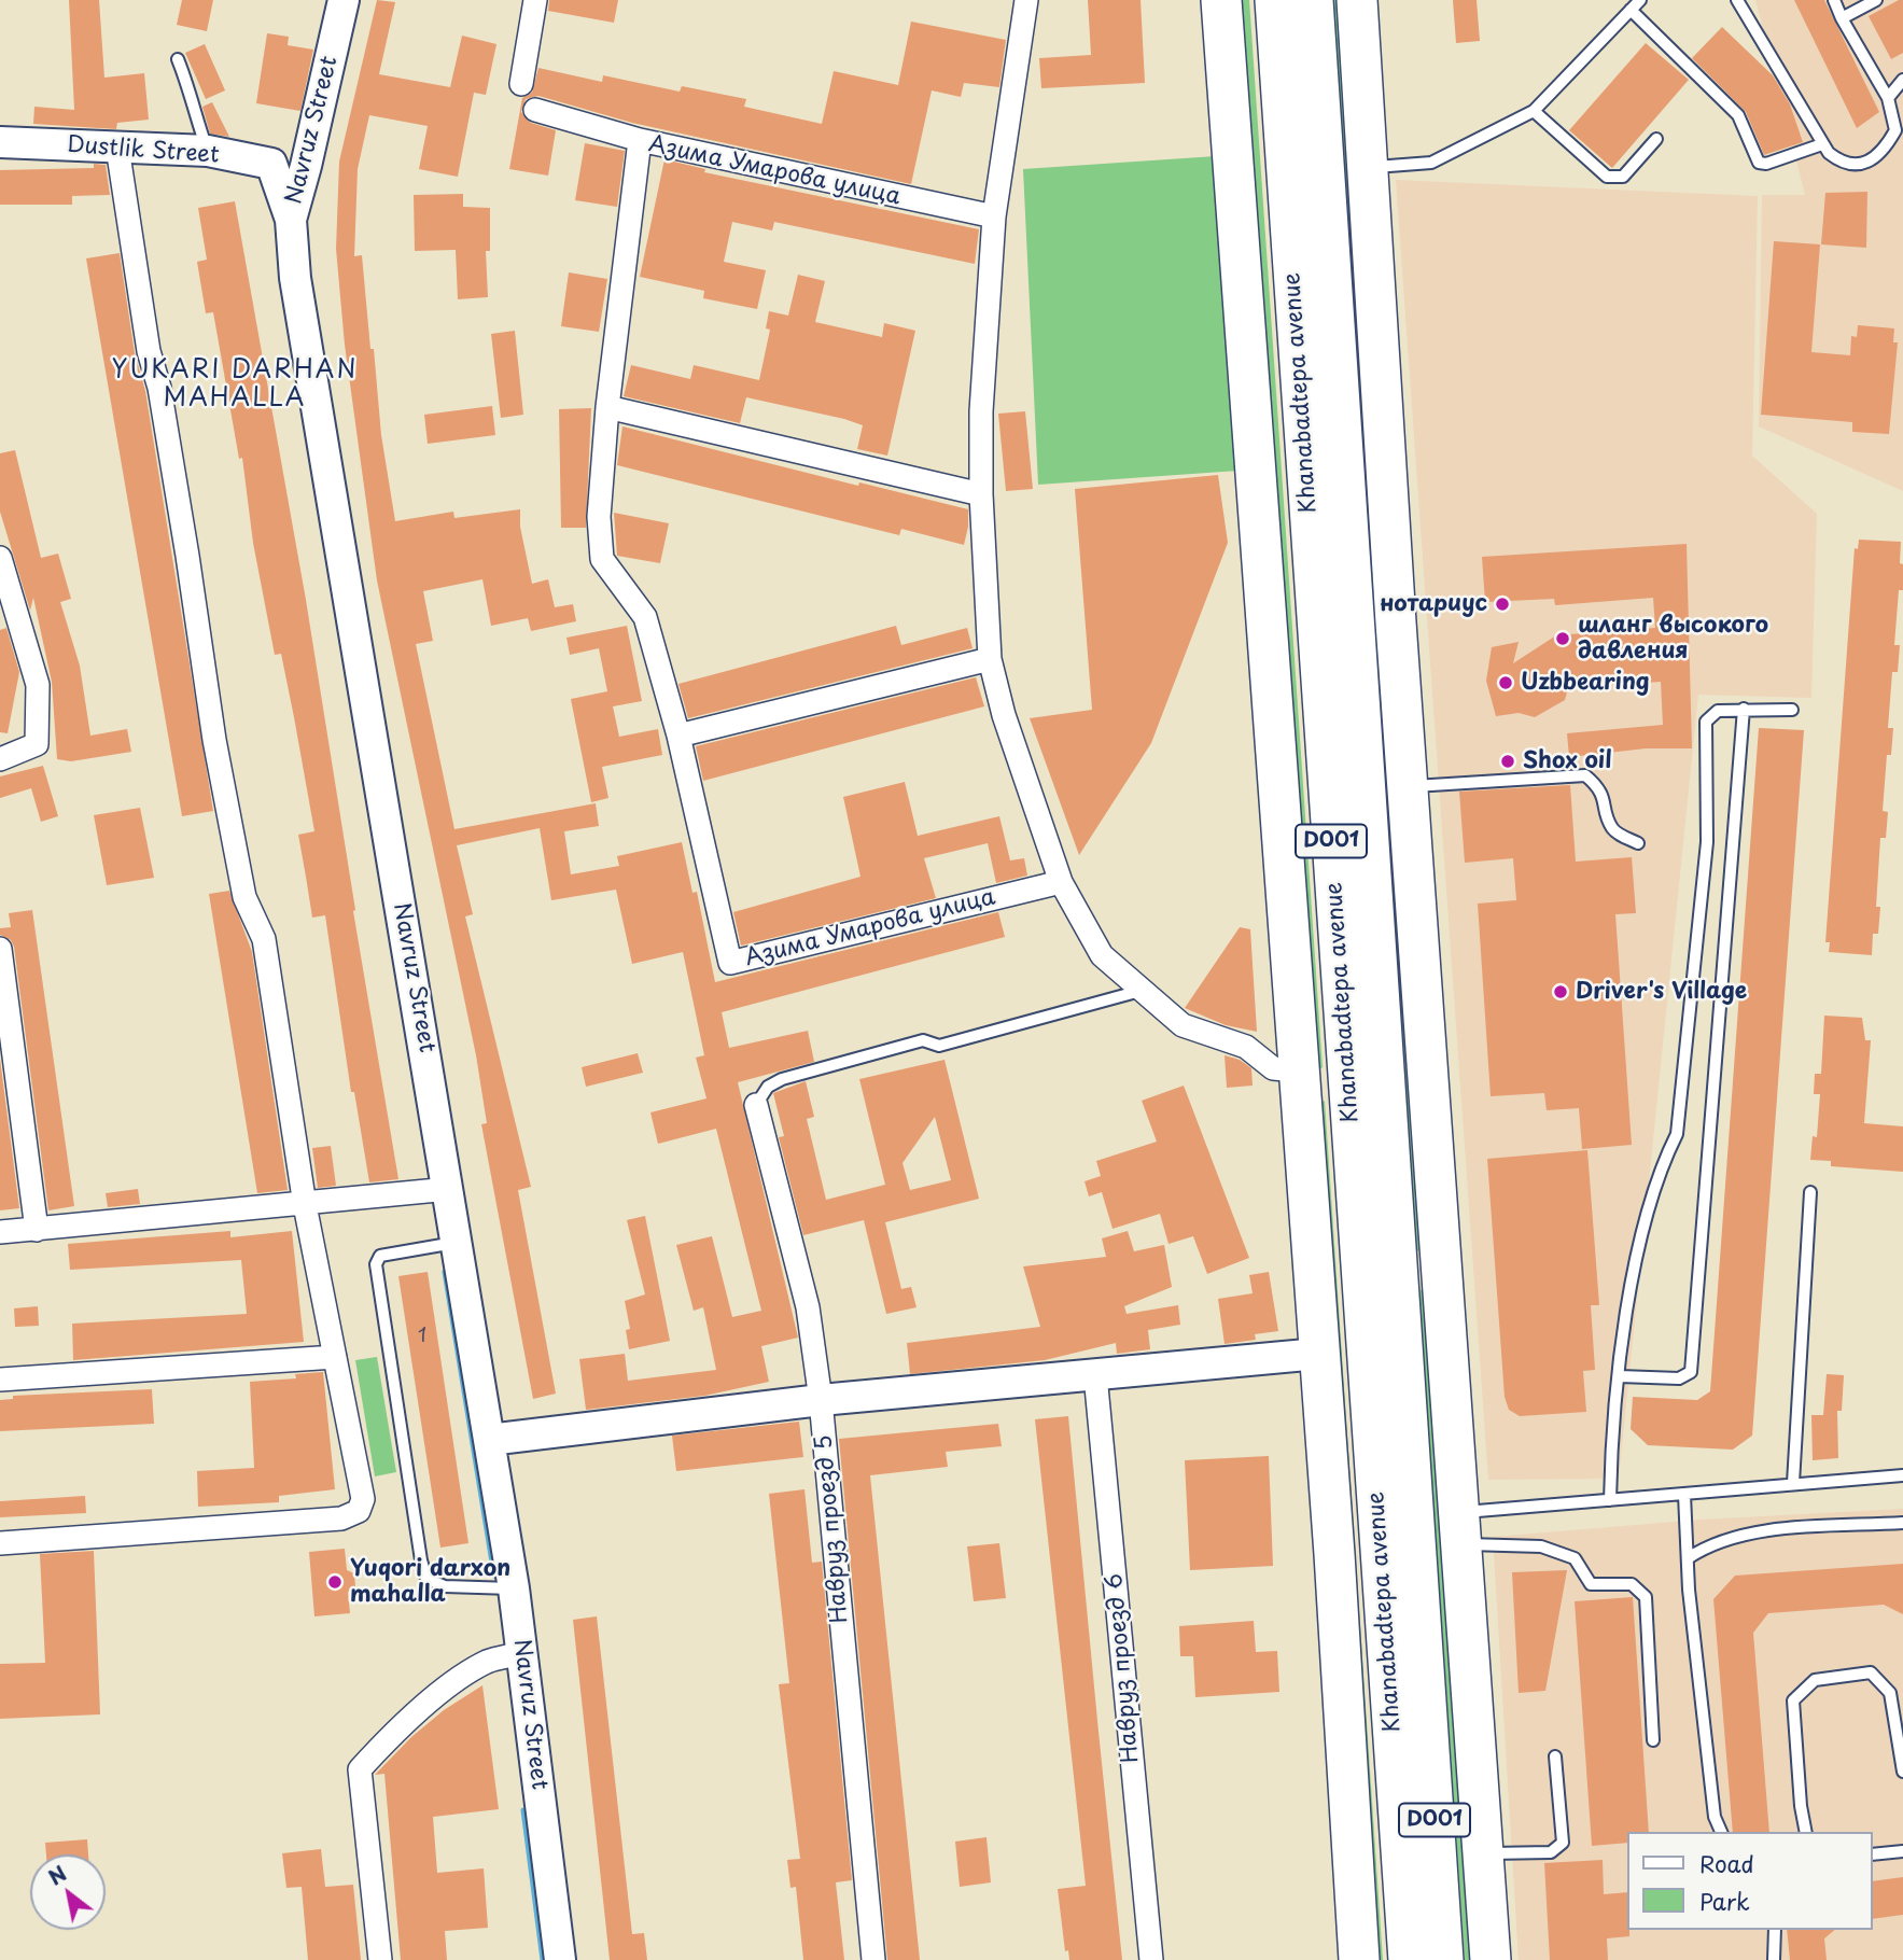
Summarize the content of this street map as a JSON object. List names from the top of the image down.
{
  "streets": {
    "highway": ["Khanabadtepa avenue", "D001"],
    "street": [
      "Navruz Street",
      "Dustlik Street",
      "Азима Умарова улица",
      "Навруз проезд 5",
      "Навруз проезд 6"
    ]
  },
  "crossings": [
    ["Navruz Street", "Dustlik Street"]
  ],
  "districts": ["YUKARI DARHAN MAHALLA"],
  "places": [
    "нотариус",
    "шланг высокого давления",
    "Uzbbearing",
    "Shox oil",
    "Driver's Village",
    "Yuqori darxon mahalla"
  ],
  "house_numbers": ["1"],
  "legend": ["Road", "Park"],
  "north": "top left"
}
